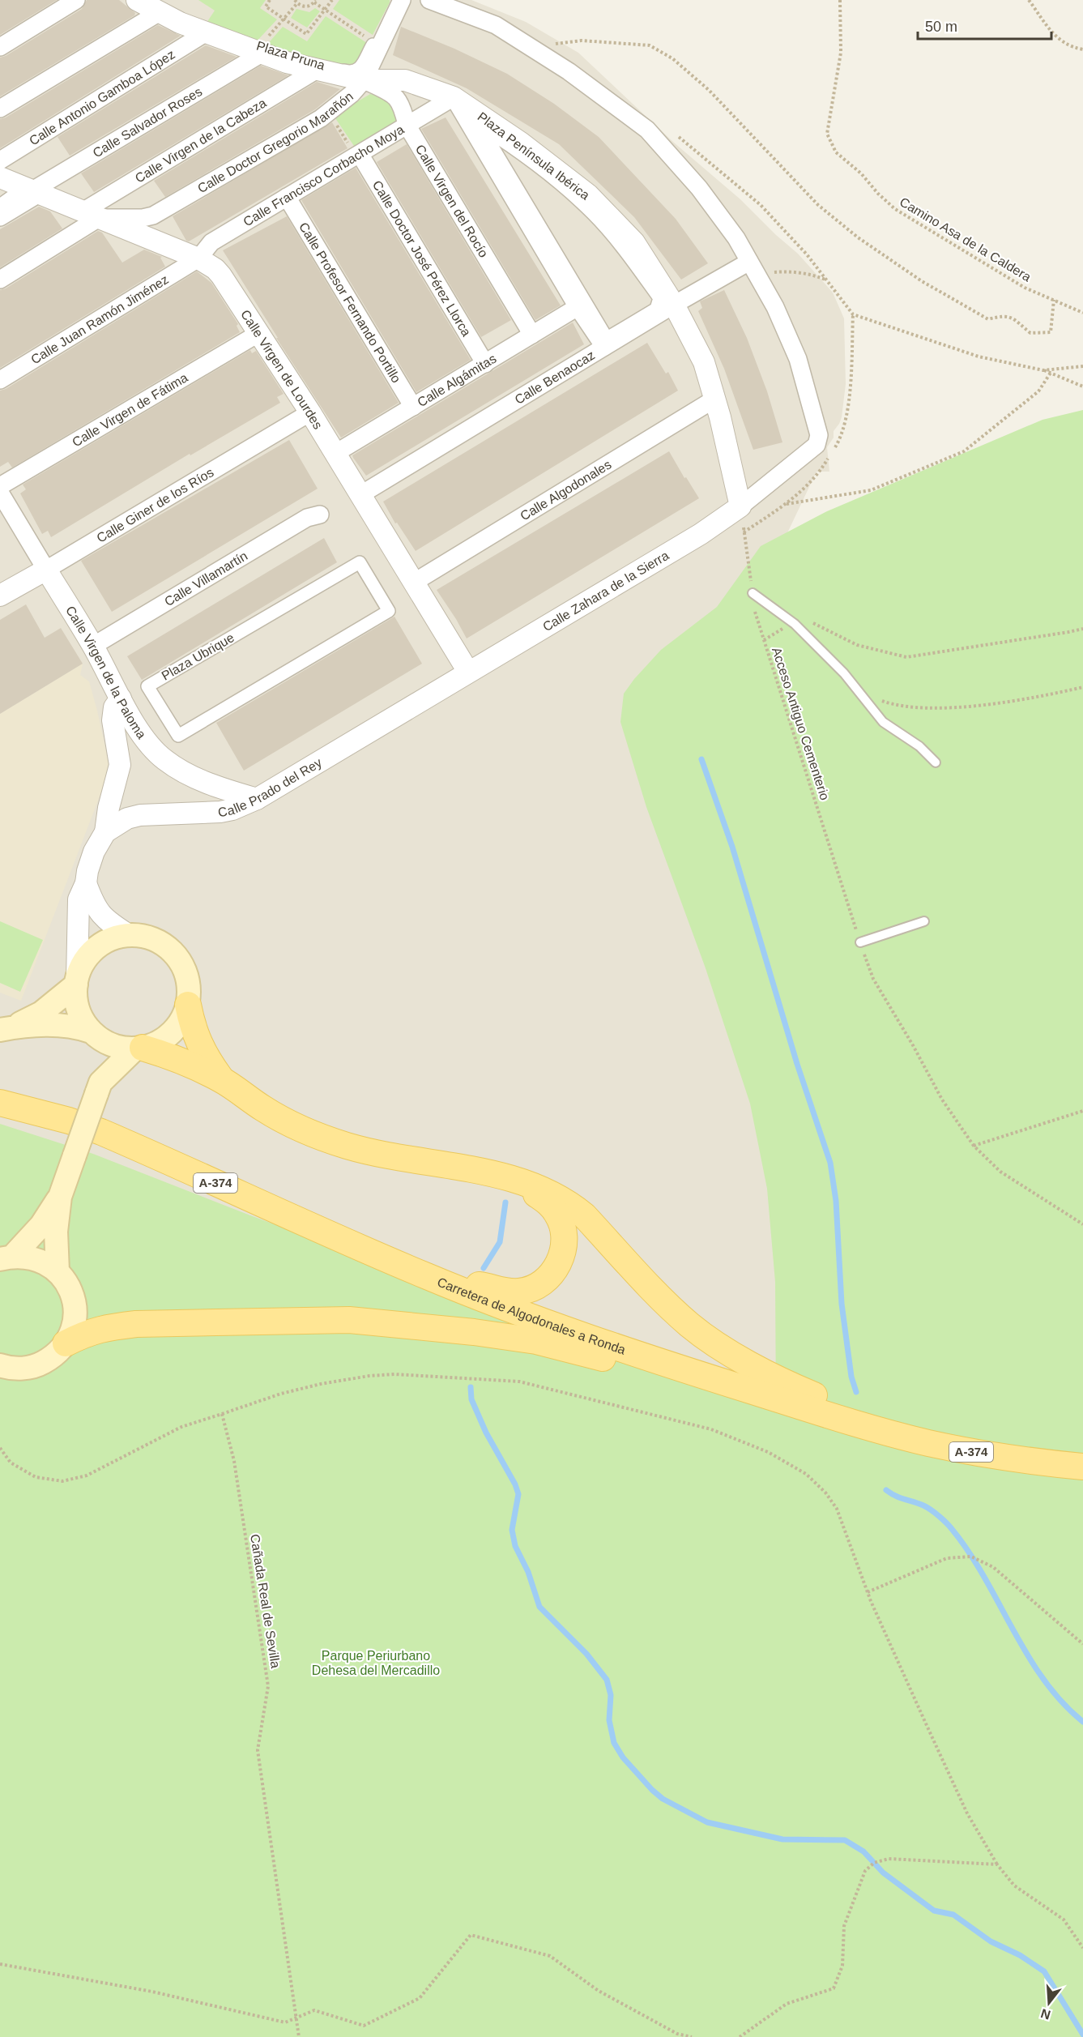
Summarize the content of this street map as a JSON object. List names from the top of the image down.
{
  "streets": {
    "main road": ["A-374", "Carretera de Algodonales a Ronda"],
    "street": [
      "Plaza Pruna",
      "Calle Antonio Gamboa López",
      "Calle Salvador Roses",
      "Calle Virgen de la Cabeza",
      "Calle Doctor Gregorio Marañón",
      "Plaza Península Ibérica",
      "Calle Francisco Corbacho Moya",
      "Calle Virgen del Rocío",
      "Calle Doctor José Pérez Llorca",
      "Calle Profesor Fernando Portillo",
      "Calle Juan Ramón Jiménez",
      "Calle Virgen de Lourdes",
      "Calle Benaocaz",
      "Calle Algámitas",
      "Calle Virgen de Fátima",
      "Calle Algodonales",
      "Calle Giner de los Ríos",
      "Calle Villamartín",
      "Calle Zahara de la Sierra",
      "Plaza Ubrique",
      "Calle Virgen de la Paloma",
      "Calle Prado del Rey"
    ],
    "path": ["Camino Asa de la Caldera", "Acceso Antiguo Cementerio", "Cañada Real de Sevilla"]
  },
  "crossings": [
    ["Calle Salvador Roses", "Calle Virgen de Lourdes"],
    ["Calle Virgen de la Cabeza", "Calle Doctor Gregorio Marañón"],
    ["Calle Virgen de la Cabeza", "Calle Virgen de Lourdes"],
    ["Calle Doctor Gregorio Marañón", "Calle Virgen del Rocío"],
    ["Calle Doctor Gregorio Marañón", "Calle Virgen de Lourdes"],
    ["Plaza Península Ibérica", "Calle Francisco Corbacho Moya"],
    ["Plaza Península Ibérica", "Calle Benaocaz"],
    ["Plaza Península Ibérica", "Calle Algámitas"],
    ["Plaza Península Ibérica", "Calle Algodonales"],
    ["Plaza Península Ibérica", "Calle Zahara de la Sierra"],
    ["Plaza Península Ibérica", "Acceso Antiguo Cementerio"],
    ["Calle Francisco Corbacho Moya", "Calle Virgen del Rocío"],
    ["Calle Francisco Corbacho Moya", "Calle Doctor José Pérez Llorca"],
    ["Calle Francisco Corbacho Moya", "Calle Profesor Fernando Portillo"],
    ["Calle Francisco Corbacho Moya", "Calle Juan Ramón Jiménez"],
    ["Calle Francisco Corbacho Moya", "Calle Virgen de Lourdes"],
    ["Calle Virgen del Rocío", "Calle Algámitas"],
    ["Calle Doctor José Pérez Llorca", "Calle Algámitas"],
    ["Calle Profesor Fernando Portillo", "Calle Algámitas"],
    ["Calle Juan Ramón Jiménez", "Calle Virgen de Lourdes"],
    ["Calle Virgen de Lourdes", "Calle Benaocaz"],
    ["Calle Virgen de Lourdes", "Calle Algámitas"],
    ["Calle Virgen de Lourdes", "Calle Virgen de Fátima"],
    ["Calle Virgen de Lourdes", "Calle Algodonales"],
    ["Calle Virgen de Lourdes", "Calle Giner de los Ríos"],
    ["Calle Virgen de Lourdes", "Calle Zahara de la Sierra"],
    ["Calle Virgen de Lourdes", "Calle Prado del Rey"],
    ["Calle Giner de los Ríos", "Calle Virgen de la Paloma"],
    ["Calle Villamartín", "Calle Virgen de la Paloma"],
    ["Calle Zahara de la Sierra", "Acceso Antiguo Cementerio"],
    ["Calle Zahara de la Sierra", "Calle Prado del Rey"],
    ["Calle Virgen de la Paloma", "Calle Prado del Rey"]
  ],
  "parks": ["Parque Periurbano Dehesa del Mercadillo"],
  "scale_bar": "50 m",
  "north": "bottom"
}
